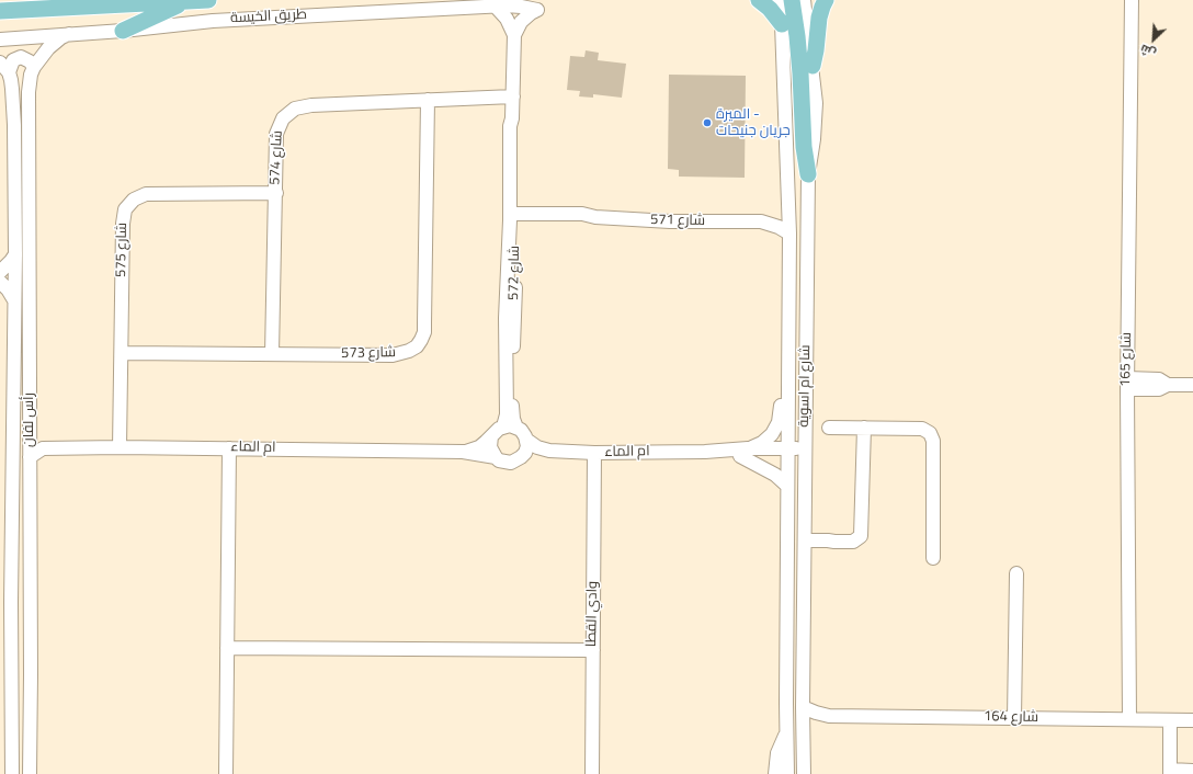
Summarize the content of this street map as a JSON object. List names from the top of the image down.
{
  "streets": {
    "street": [
      "طريق الخيسة",
      "شارع 574",
      "شارع 571",
      "شارع 575",
      "شارع 572",
      "شارع 573",
      "شارع 165",
      "شارع ام اسوية",
      "رأس لفان",
      "ام الماء",
      "وادي القطا",
      "شارع 164"
    ]
  },
  "crossings": [
    ["طريق الخيسة", "شارع 572"],
    ["طريق الخيسة", "رأس لفان"],
    ["شارع 574", "شارع 575"],
    ["شارع 574", "شارع 572"],
    ["شارع 574", "شارع 573"],
    ["شارع 571", "شارع 572"],
    ["شارع 571", "شارع ام اسوية"],
    ["شارع 575", "شارع 573"],
    ["شارع 575", "ام الماء"],
    ["شارع 572", "ام الماء"],
    ["شارع 165", "شارع 164"],
    ["شارع ام اسوية", "ام الماء"],
    ["شارع ام اسوية", "شارع 164"],
    ["ام الماء", "وادي القطا"]
  ],
  "places": ["الميرة - جريان جنيحات"],
  "north": "bottom left"
}
